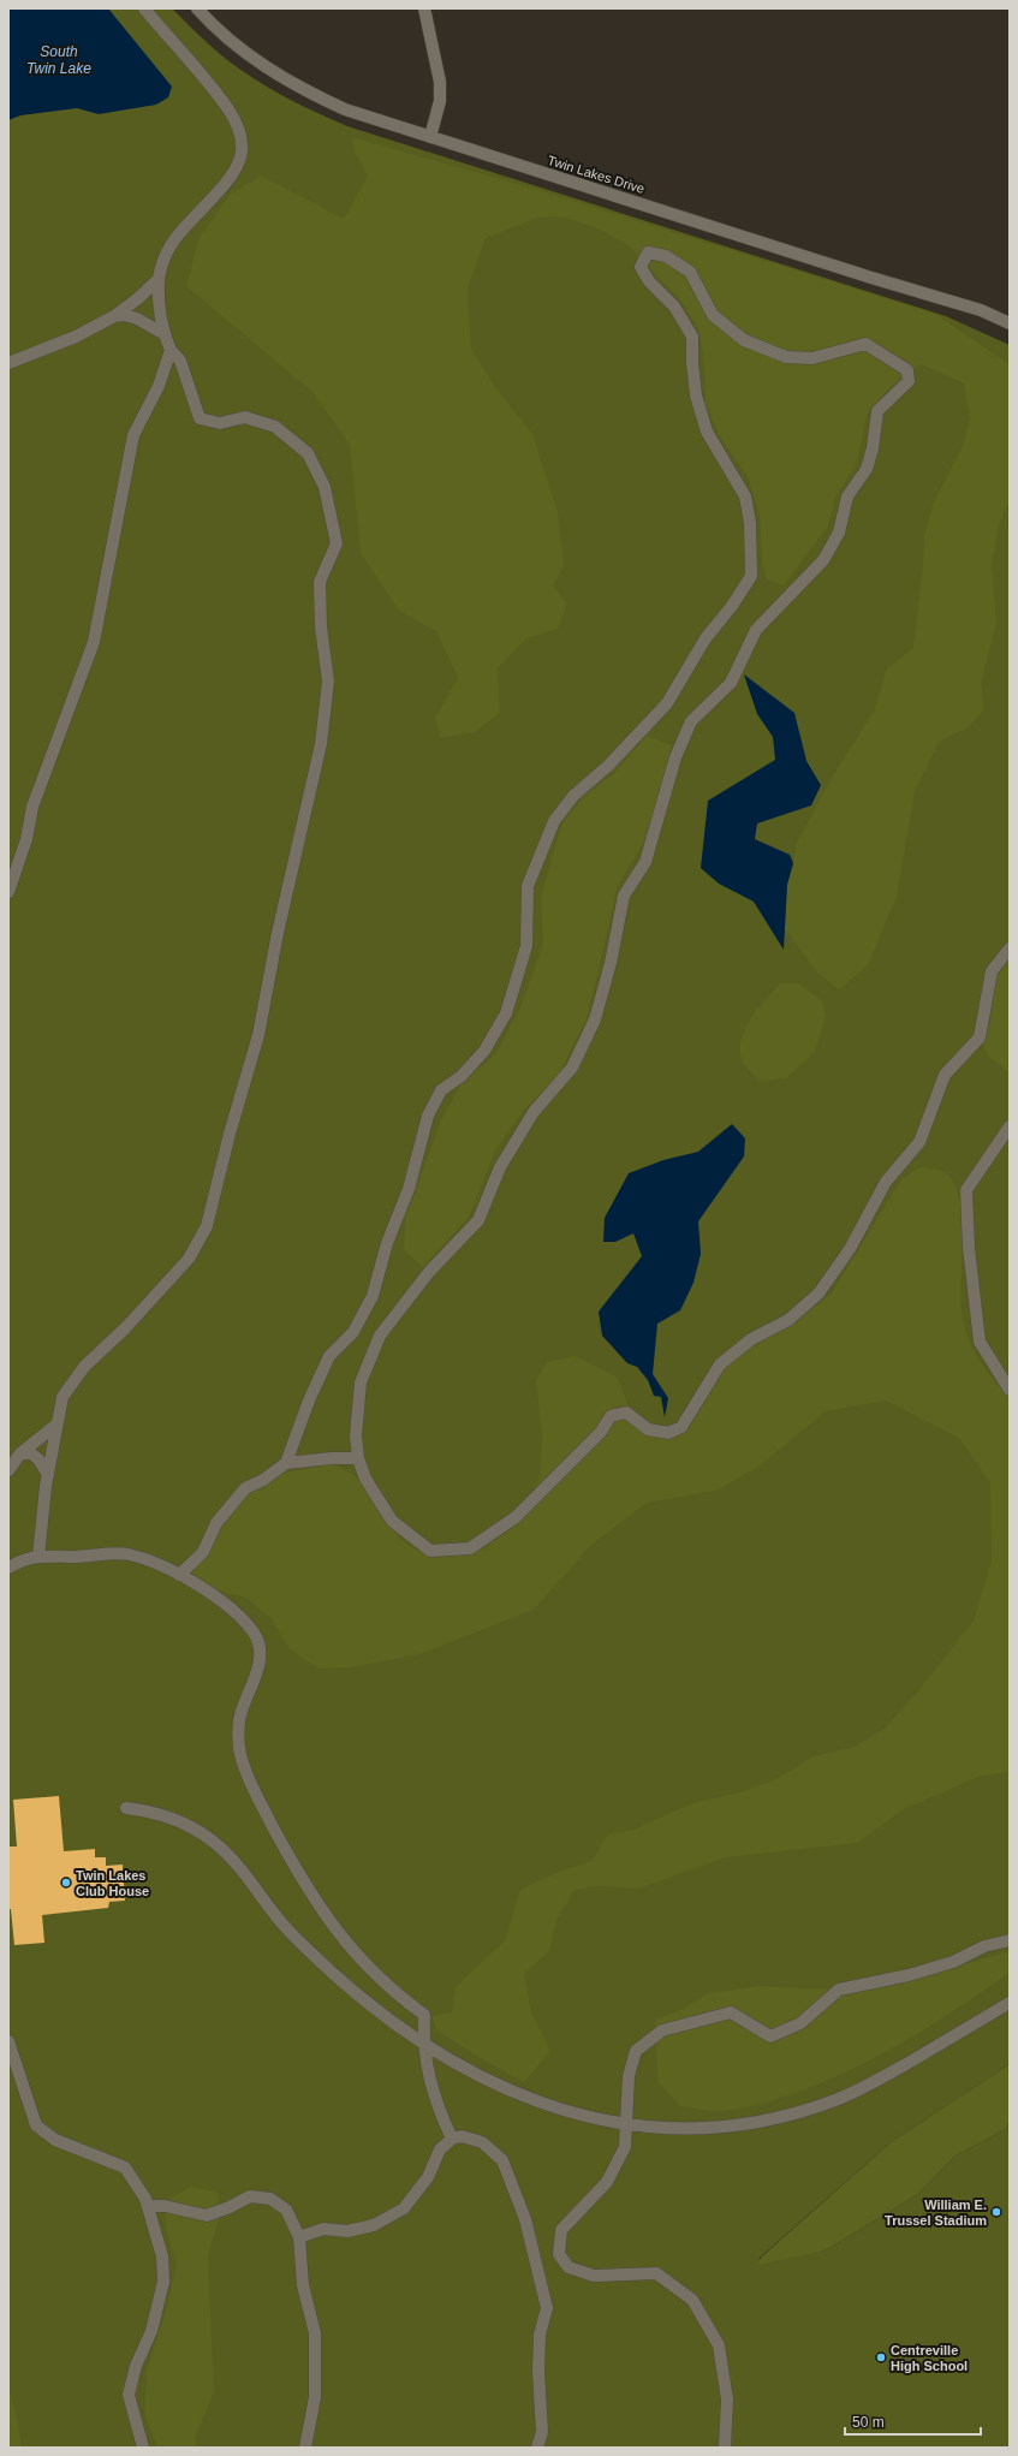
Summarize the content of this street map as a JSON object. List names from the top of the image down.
{
  "streets": {
    "street": ["Twin Lakes Drive"]
  },
  "water": ["South Twin Lake"],
  "places": ["Twin Lakes Club House", "William E. Trussel Stadium", "Centreville High School"],
  "scale_bar": "50 m"
}
